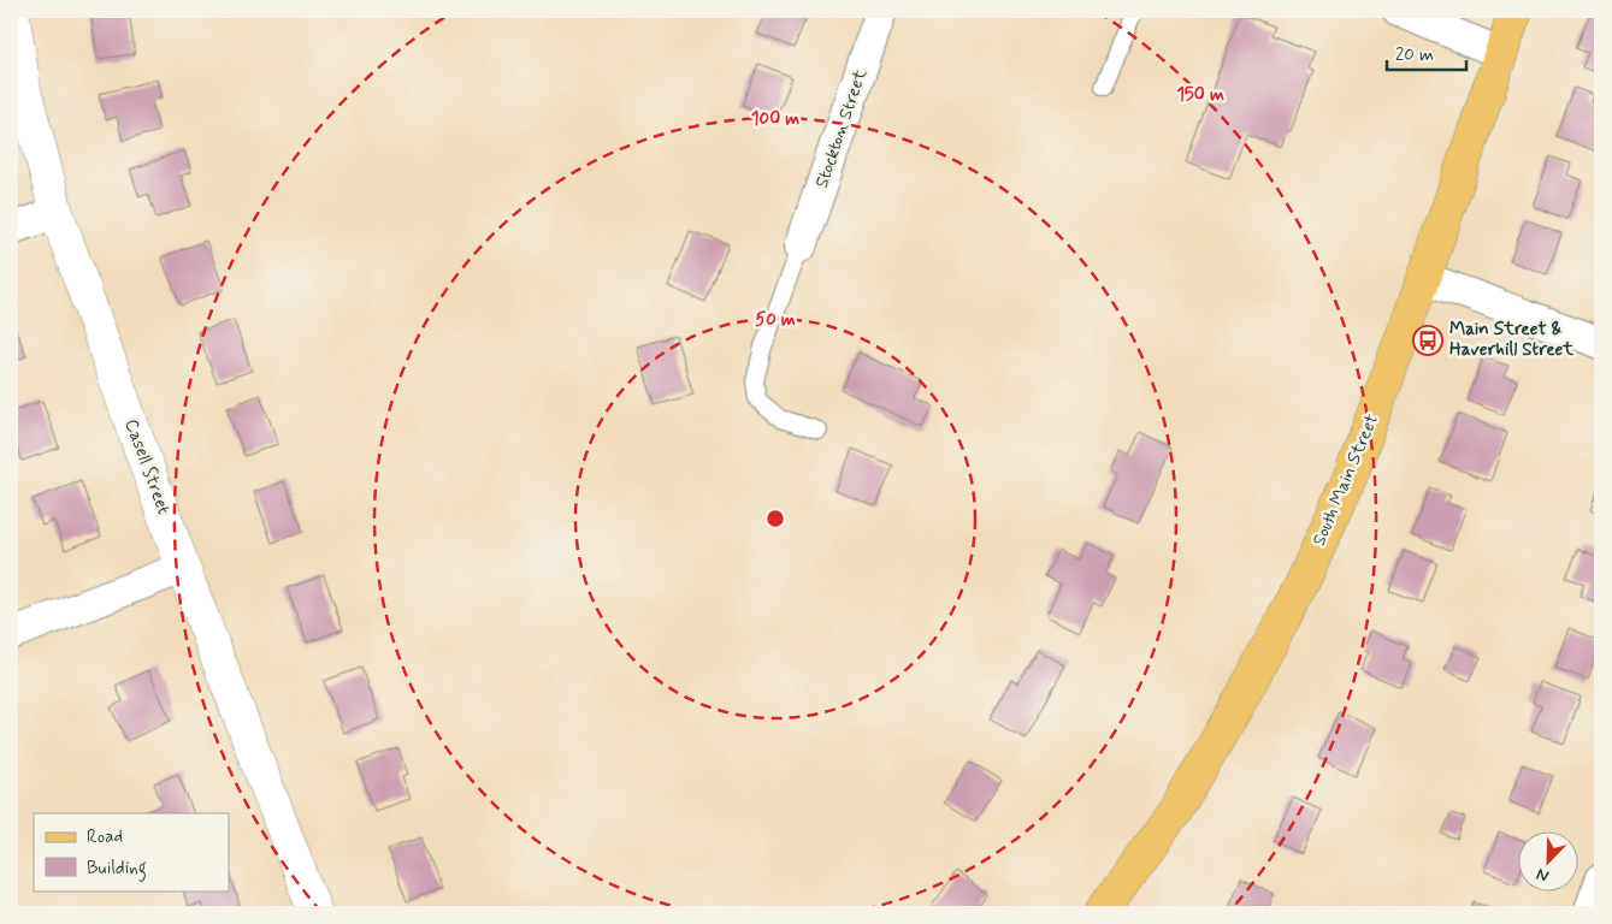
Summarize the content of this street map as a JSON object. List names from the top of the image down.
{
  "streets": {
    "main road": ["South Main Street"],
    "street": ["Stockton Street", "Casell Street"]
  },
  "places": {
    "bus stop": ["Main Street & Haverhill Street"]
  },
  "legend": ["Road", "Building"],
  "scale_bar": "20 m",
  "north": "bottom left",
  "rings": ["150 m", "100 m", "50 m"]
}
